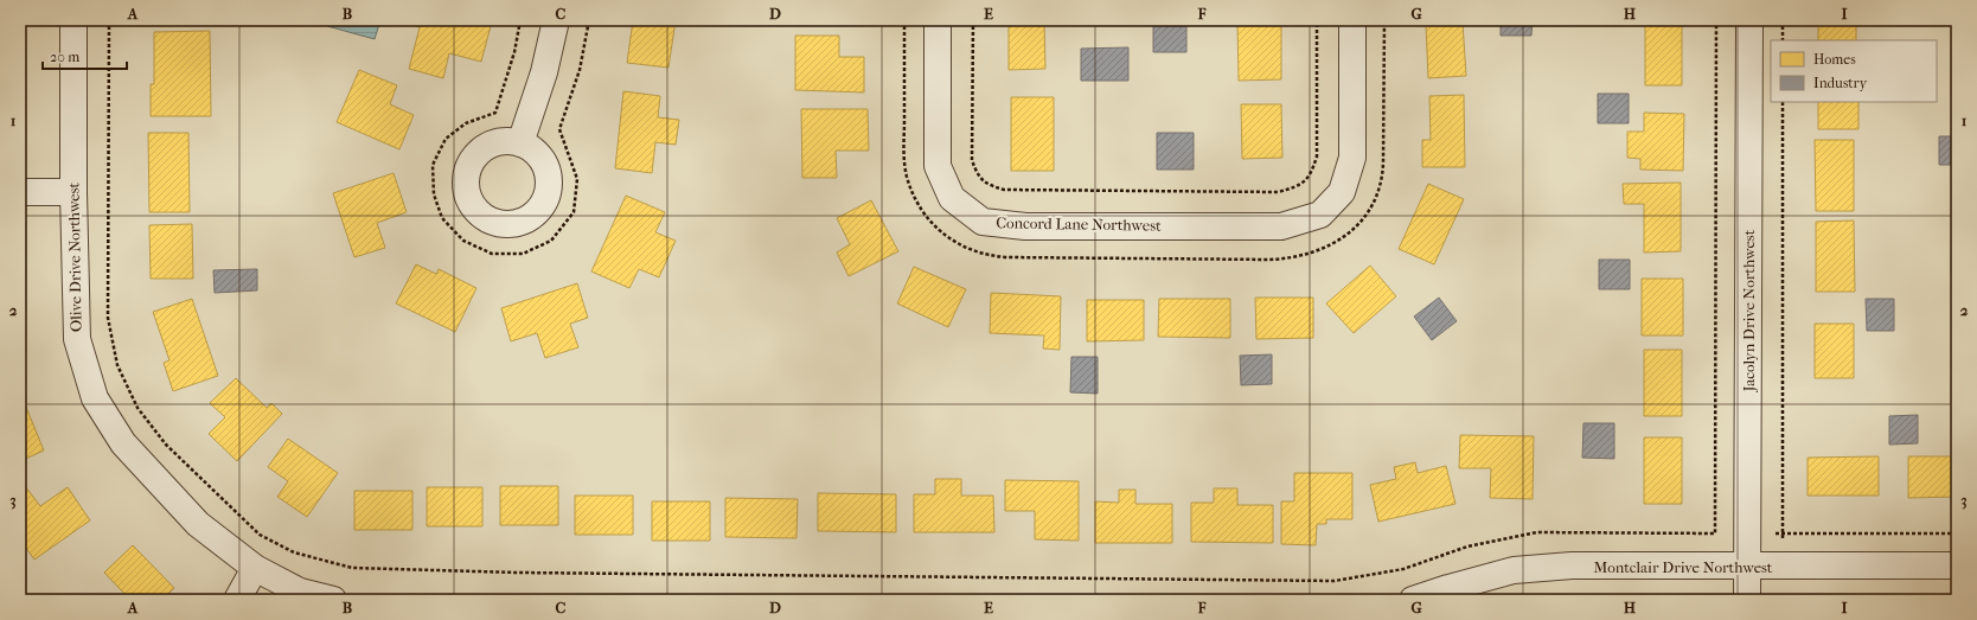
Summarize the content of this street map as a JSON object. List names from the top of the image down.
{
  "streets": {
    "street": [
      "Concord Lane Northwest",
      "Olive Drive Northwest",
      "Jacolyn Drive Northwest",
      "Montclair Drive Northwest"
    ]
  },
  "crossings": [
    ["Jacolyn Drive Northwest", "Montclair Drive Northwest"]
  ],
  "legend": ["Homes", "Industry"],
  "scale_bar": "20 m",
  "grid": {
    "columns": [
      "A",
      "B",
      "C",
      "D",
      "E",
      "F",
      "G",
      "H",
      "I"
    ],
    "rows": ["1", "2", "3"]
  }
}
